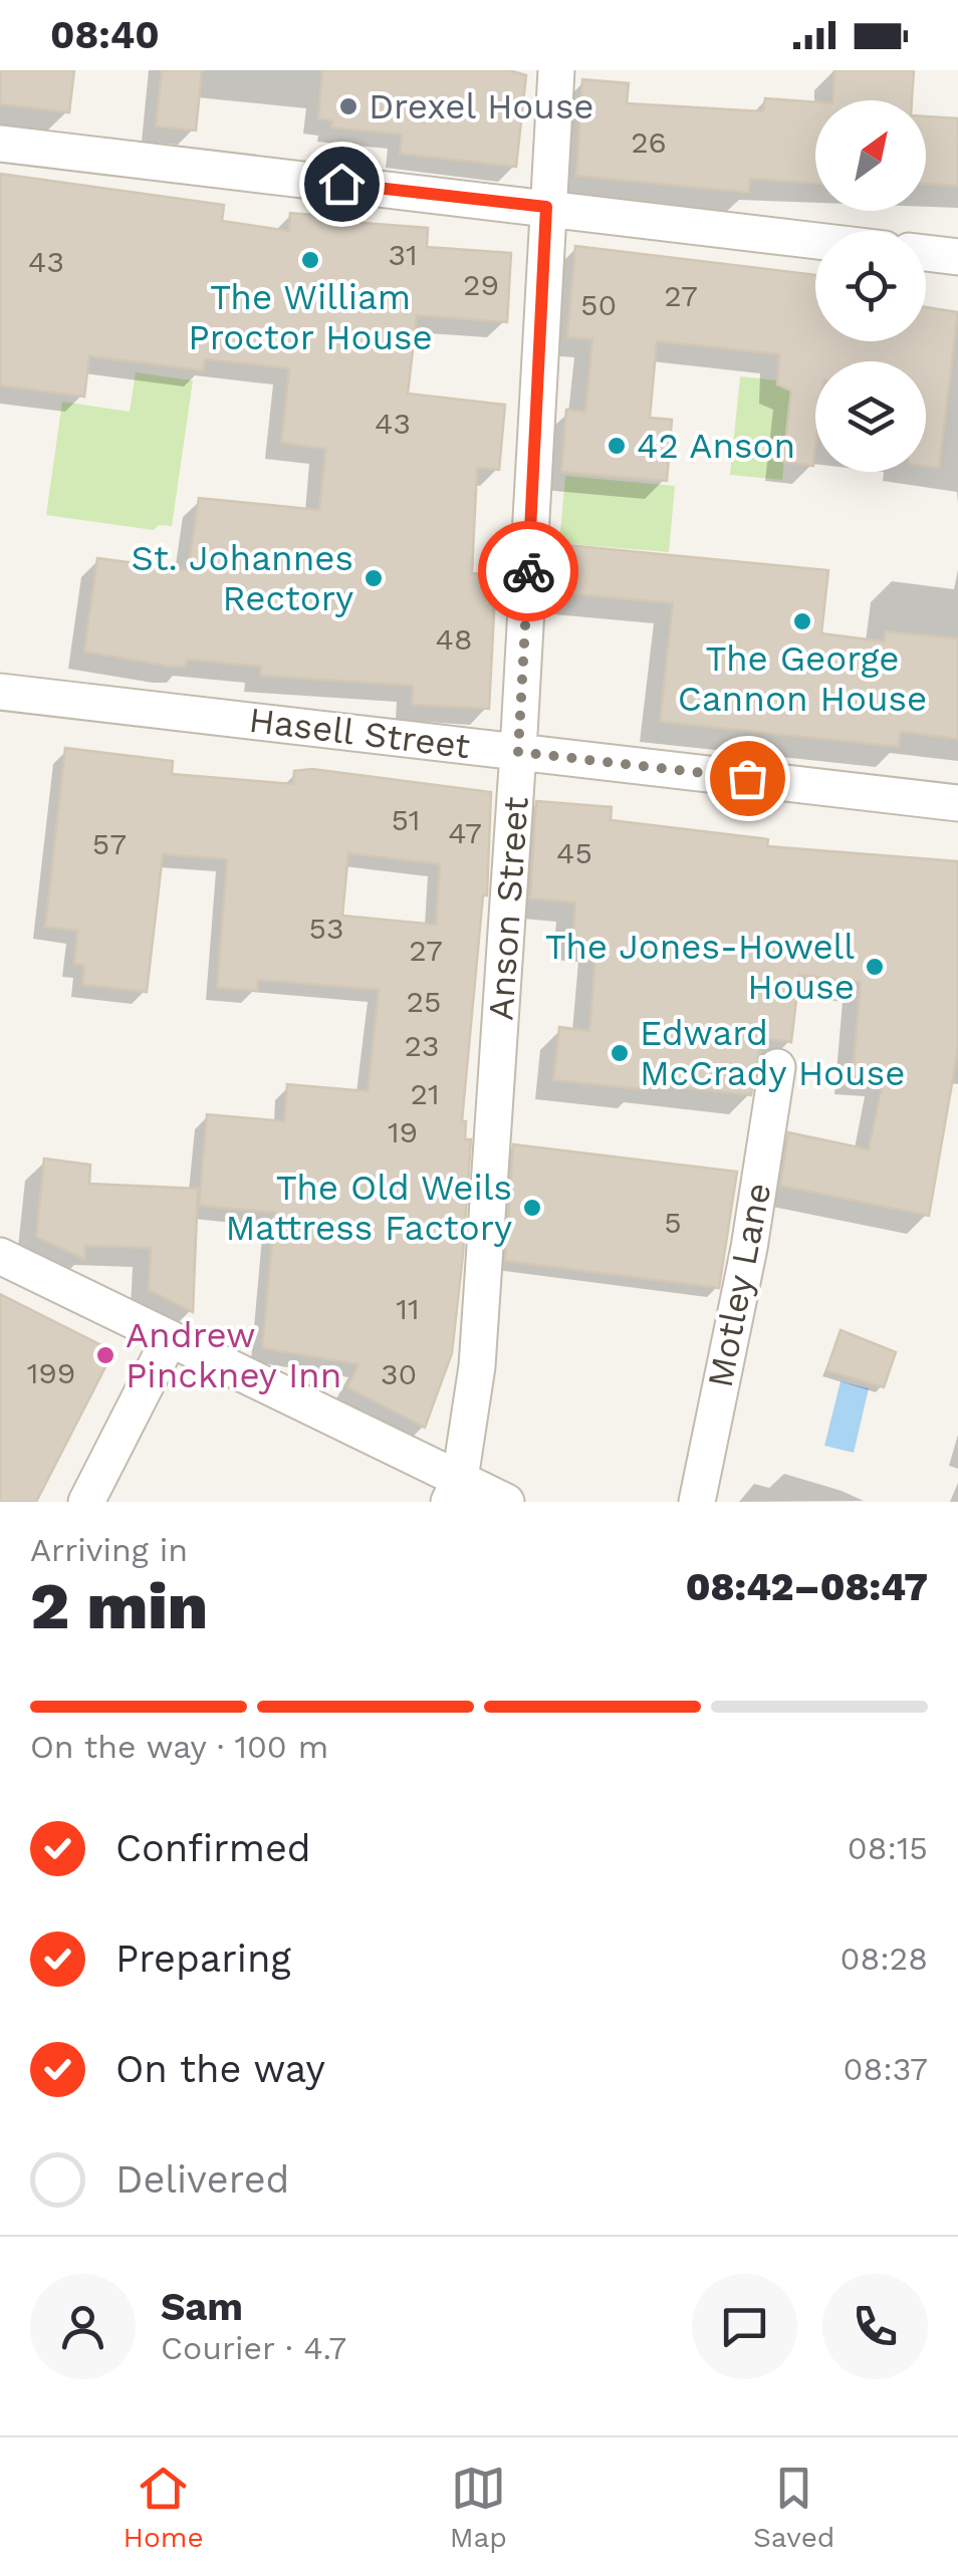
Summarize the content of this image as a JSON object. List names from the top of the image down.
{
  "streets": {
    "street": ["Hasell Street", "Anson Street", "Motley Lane"]
  },
  "crossings": [
    ["Hasell Street", "Anson Street"]
  ],
  "places": [
    "Drexel House",
    "The William Proctor House",
    "42 Anson",
    "St. Johannes Rectory",
    "The George Cannon House",
    "The Jones-Howell House",
    "Edward McCrady House",
    "The Old Weils Mattress Factory",
    "Andrew Pinckney Inn"
  ],
  "house_numbers": [
    "26",
    "31",
    "43",
    "29",
    "27",
    "50",
    "43",
    "48",
    "51",
    "47",
    "57",
    "45",
    "53",
    "27",
    "25",
    "23",
    "21",
    "19",
    "5",
    "11",
    "199",
    "30"
  ],
  "north": "top right",
  "page": {
    "status": "08:40",
    "heading": ["2 min", "Arriving in", "08:42–08:47"],
    "panel": ["Sam", "Courier · 4.7"],
    "bar": "On the way · 100 m",
    "list": [
      ["Confirmed", "08:15"],
      ["Preparing", "08:28"],
      ["On the way", "08:37"],
      "Delivered"
    ],
    "tabs": ["Home", "Map", "Saved"]
  }
}
